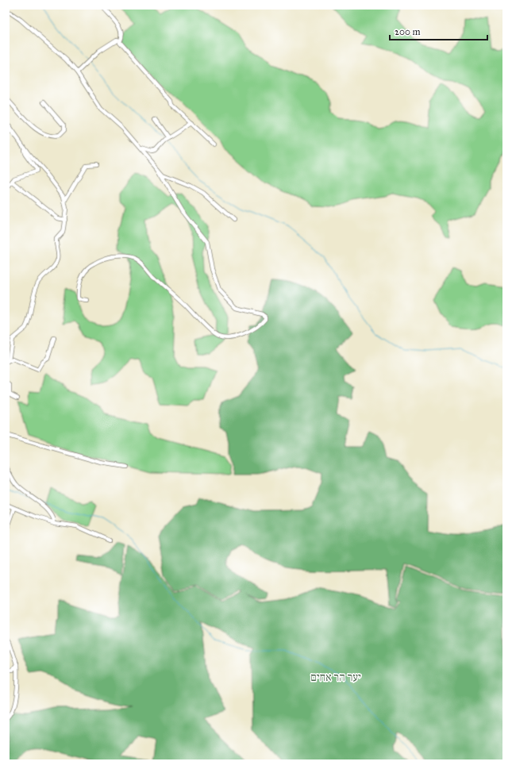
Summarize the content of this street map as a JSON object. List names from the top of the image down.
{
  "parks": ["יער הר אחים"],
  "scale_bar": "200 m"
}
